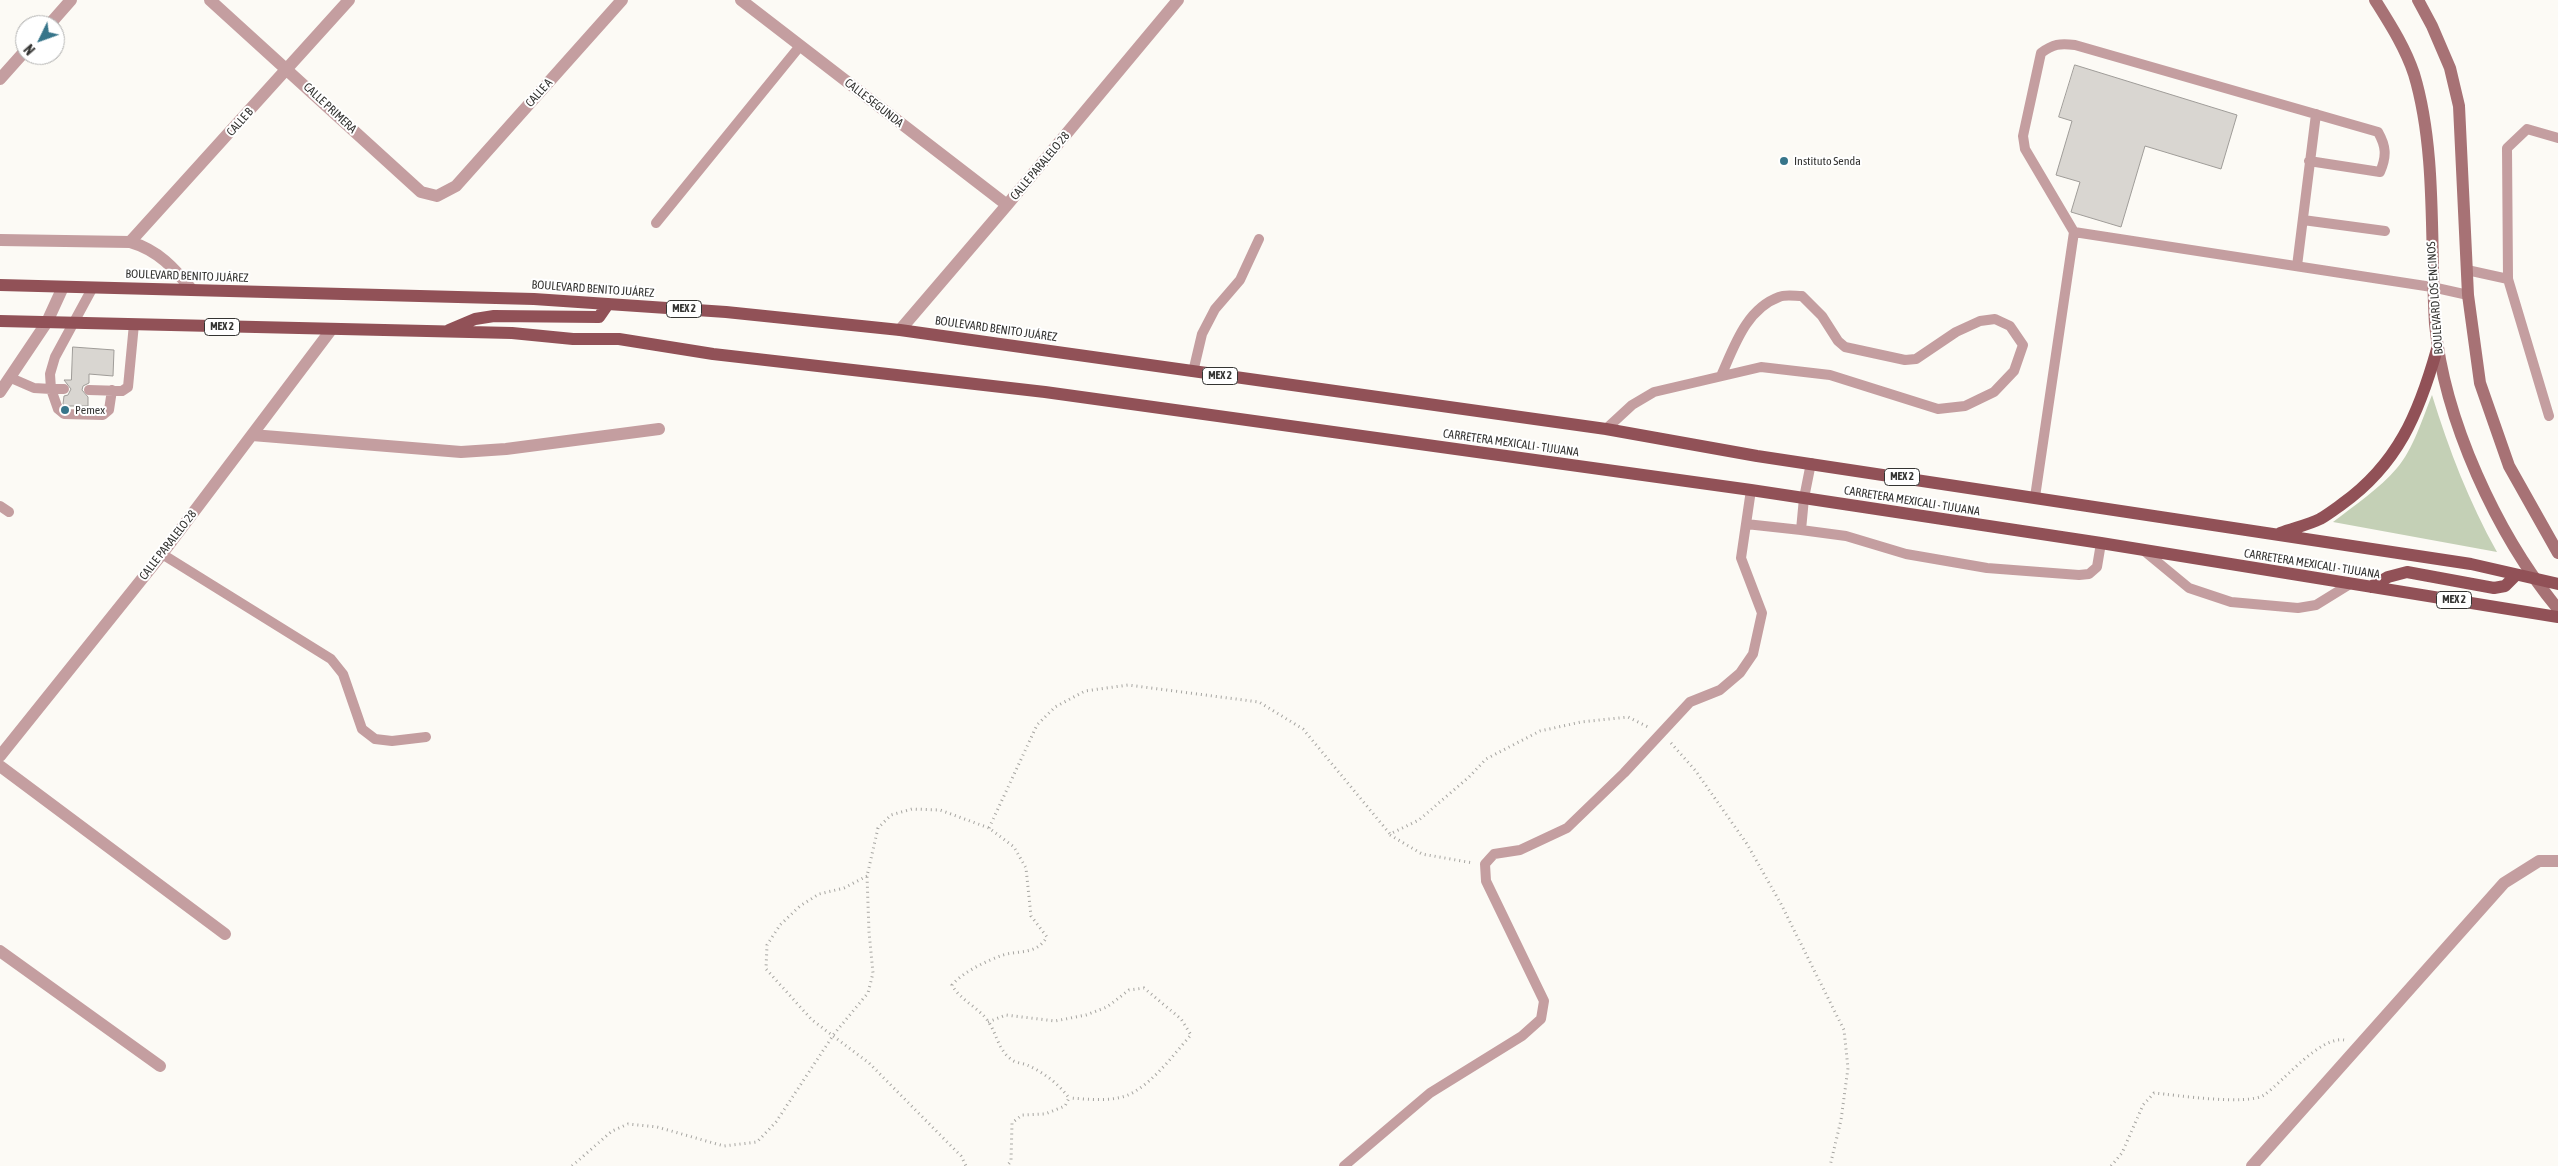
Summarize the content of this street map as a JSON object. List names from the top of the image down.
{
  "streets": {
    "main road": [
      "BOULEVARD BENITO JUÁREZ",
      "BOULEVARD LOS ENCINOS",
      "MEX 2",
      "CARRETERA MEXICALI - TIJUANA"
    ],
    "street": [
      "CALLE A",
      "CALLE SEGUNDA",
      "CALLE PRIMERA",
      "CALLE B",
      "CALLE PARALELO 28"
    ]
  },
  "crossings": [
    ["CALLE A", "CALLE PRIMERA"],
    ["CALLE SEGUNDA", "CALLE PARALELO 28"],
    ["CALLE PRIMERA", "CALLE B"],
    ["CALLE PARALELO 28", "BOULEVARD BENITO JUÁREZ"],
    ["CALLE PARALELO 28", "MEX 2"],
    ["BOULEVARD BENITO JUÁREZ", "CARRETERA MEXICALI - TIJUANA"],
    ["BOULEVARD LOS ENCINOS", "CARRETERA MEXICALI - TIJUANA"],
    ["MEX 2", "CARRETERA MEXICALI - TIJUANA"]
  ],
  "places": ["Instituto Senda", "Pemex"],
  "north": "bottom left"
}
